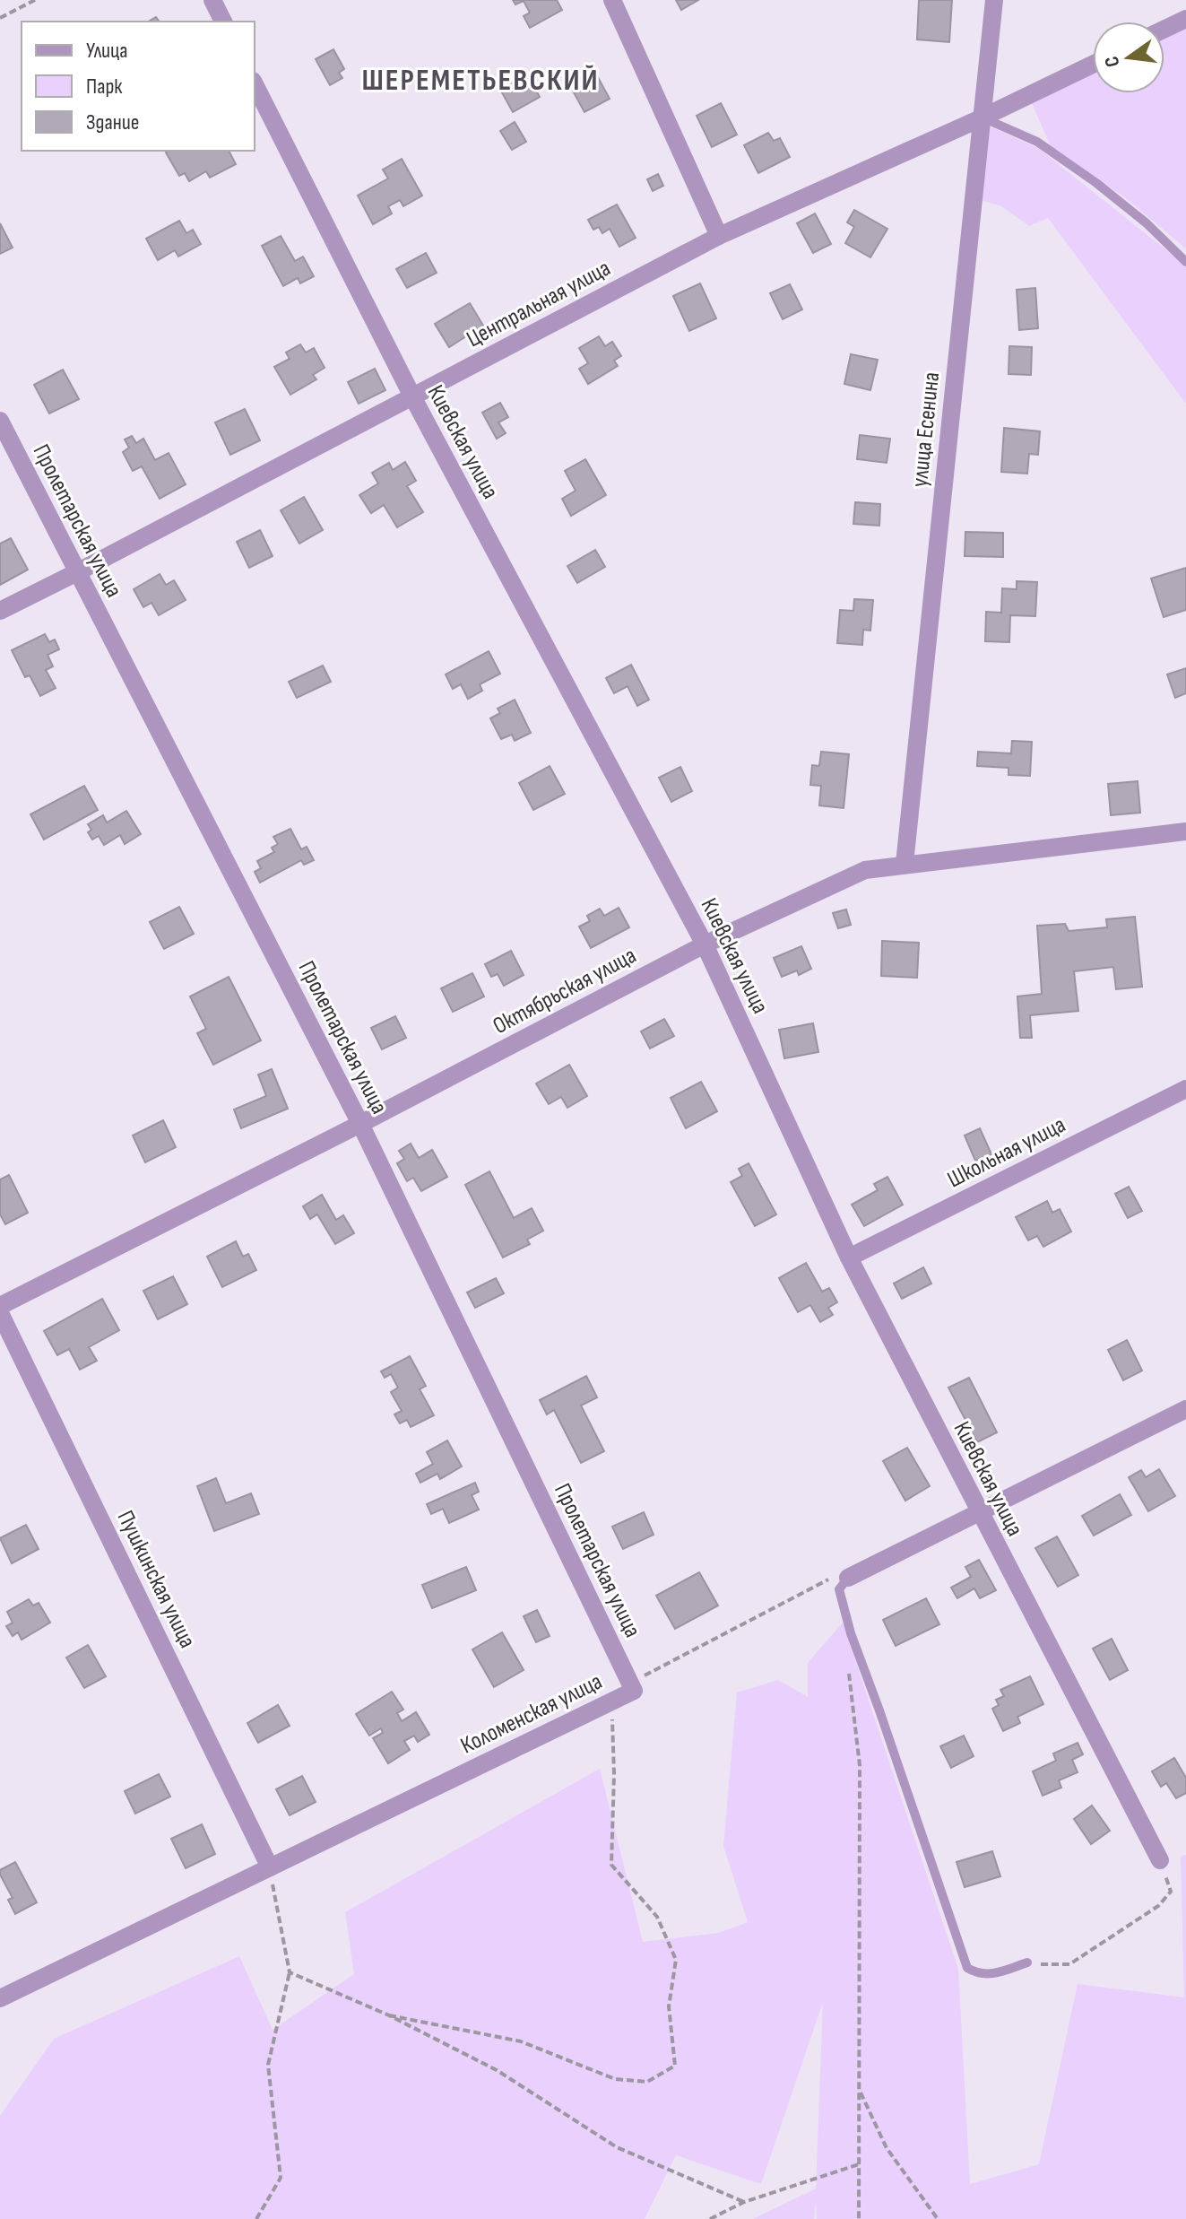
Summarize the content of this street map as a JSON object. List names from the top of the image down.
{
  "streets": {
    "street": [
      "Центральная улица",
      "улица Есенина",
      "Киевская улица",
      "Пролетарская улица",
      "Октябрьская улица",
      "Школьная улица",
      "Пушкинская улица",
      "Коломенская улица"
    ]
  },
  "crossings": [
    ["Центральная улица", "улица Есенина"],
    ["Центральная улица", "Киевская улица"],
    ["Центральная улица", "Пролетарская улица"],
    ["улица Есенина", "Октябрьская улица"],
    ["Киевская улица", "Октябрьская улица"],
    ["Киевская улица", "Школьная улица"],
    ["Пролетарская улица", "Октябрьская улица"],
    ["Пролетарская улица", "Коломенская улица"],
    ["Пушкинская улица", "Коломенская улица"]
  ],
  "districts": ["ШЕРЕМЕТЬЕВСКИЙ"],
  "legend": ["Улица", "Парк", "Здание"],
  "north": "left"
}
